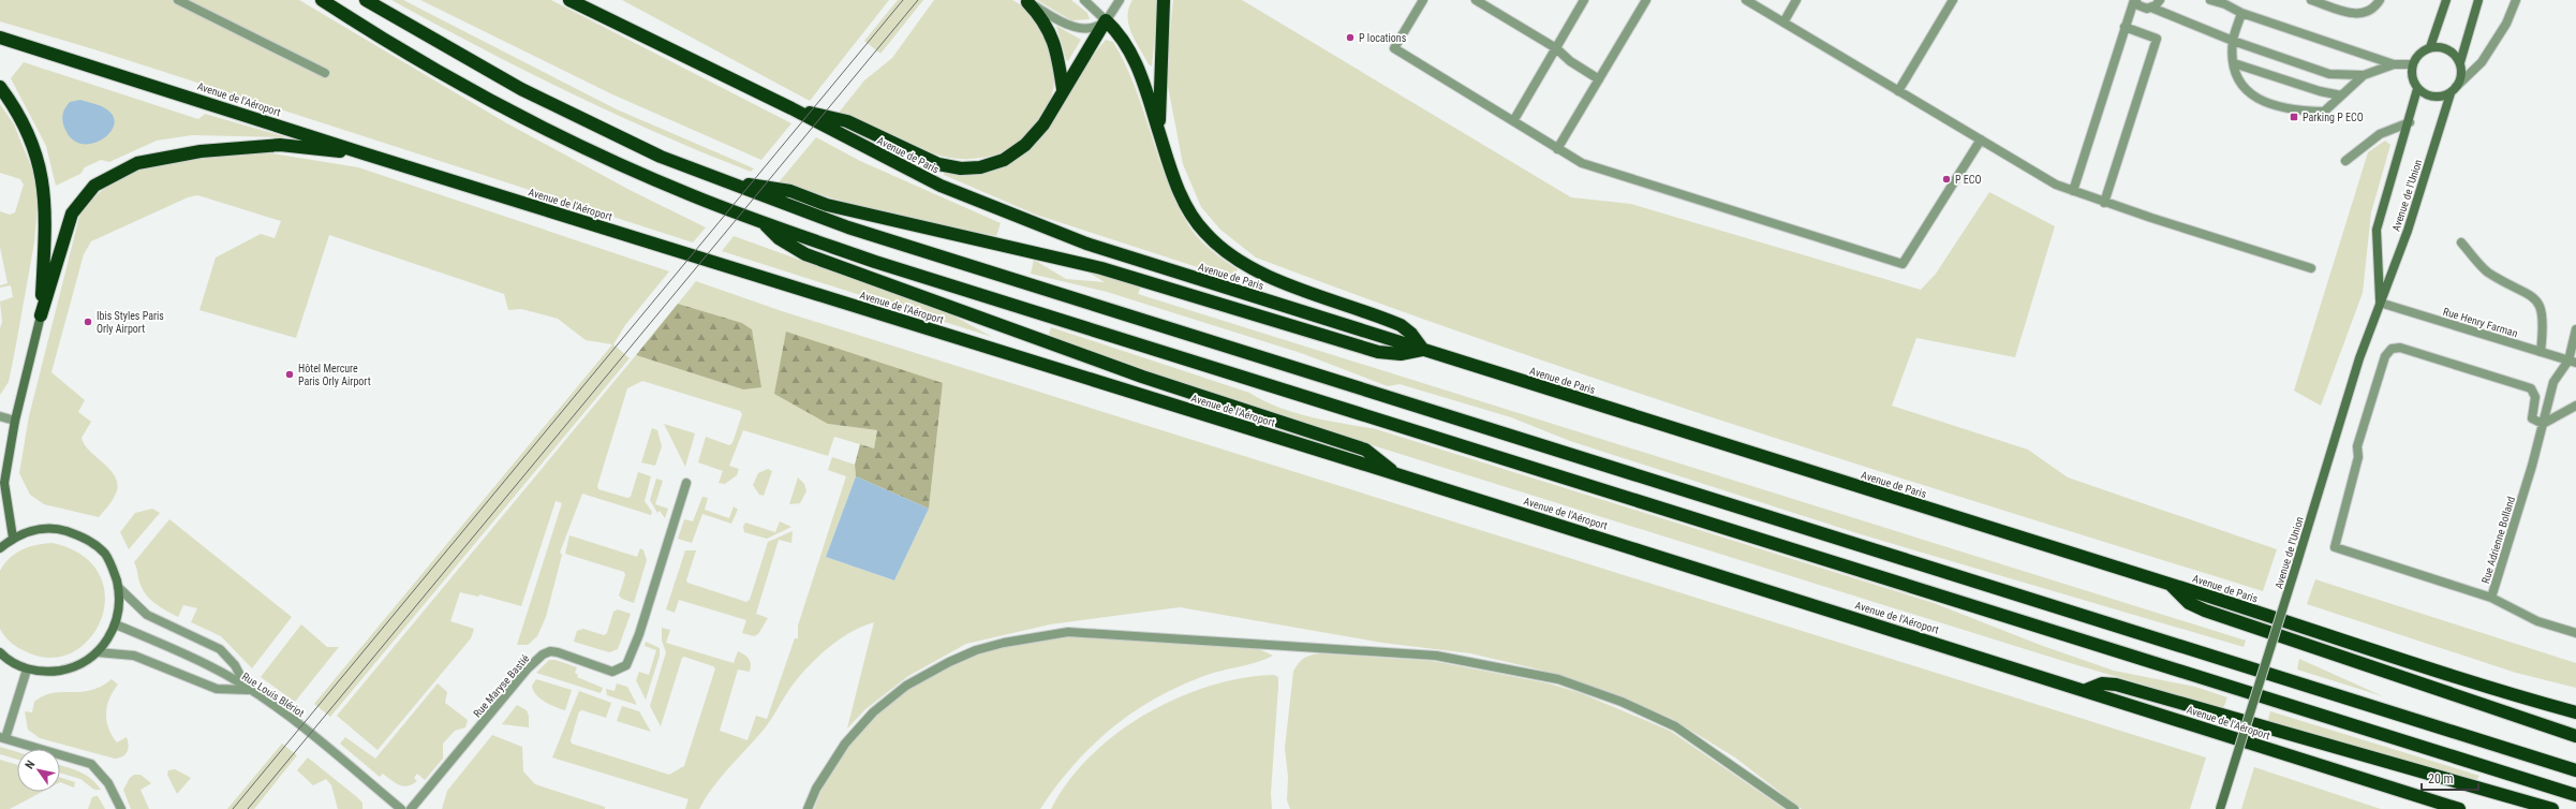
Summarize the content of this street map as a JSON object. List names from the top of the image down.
{
  "streets": {
    "highway": ["Avenue de l'Aéroport", "Avenue de Paris"],
    "street": [
      "Avenue de l'Union",
      "Rue Henry Farman",
      "Rue Adrienne Bolland",
      "Rue Maryse Bastié",
      "Rue Louis Blériot"
    ]
  },
  "crossings": [
    ["Avenue de l'Union", "Rue Henry Farman"],
    ["Rue Henry Farman", "Rue Adrienne Bolland"]
  ],
  "places": {
    "other": [
      "P locations",
      "P ECO",
      "Ibis Styles Paris Orly Airport",
      "Hôtel Mercure Paris Orly Airport"
    ],
    "transit": ["Parking P ECO"]
  },
  "scale_bar": "20 m",
  "north": "top left"
}
